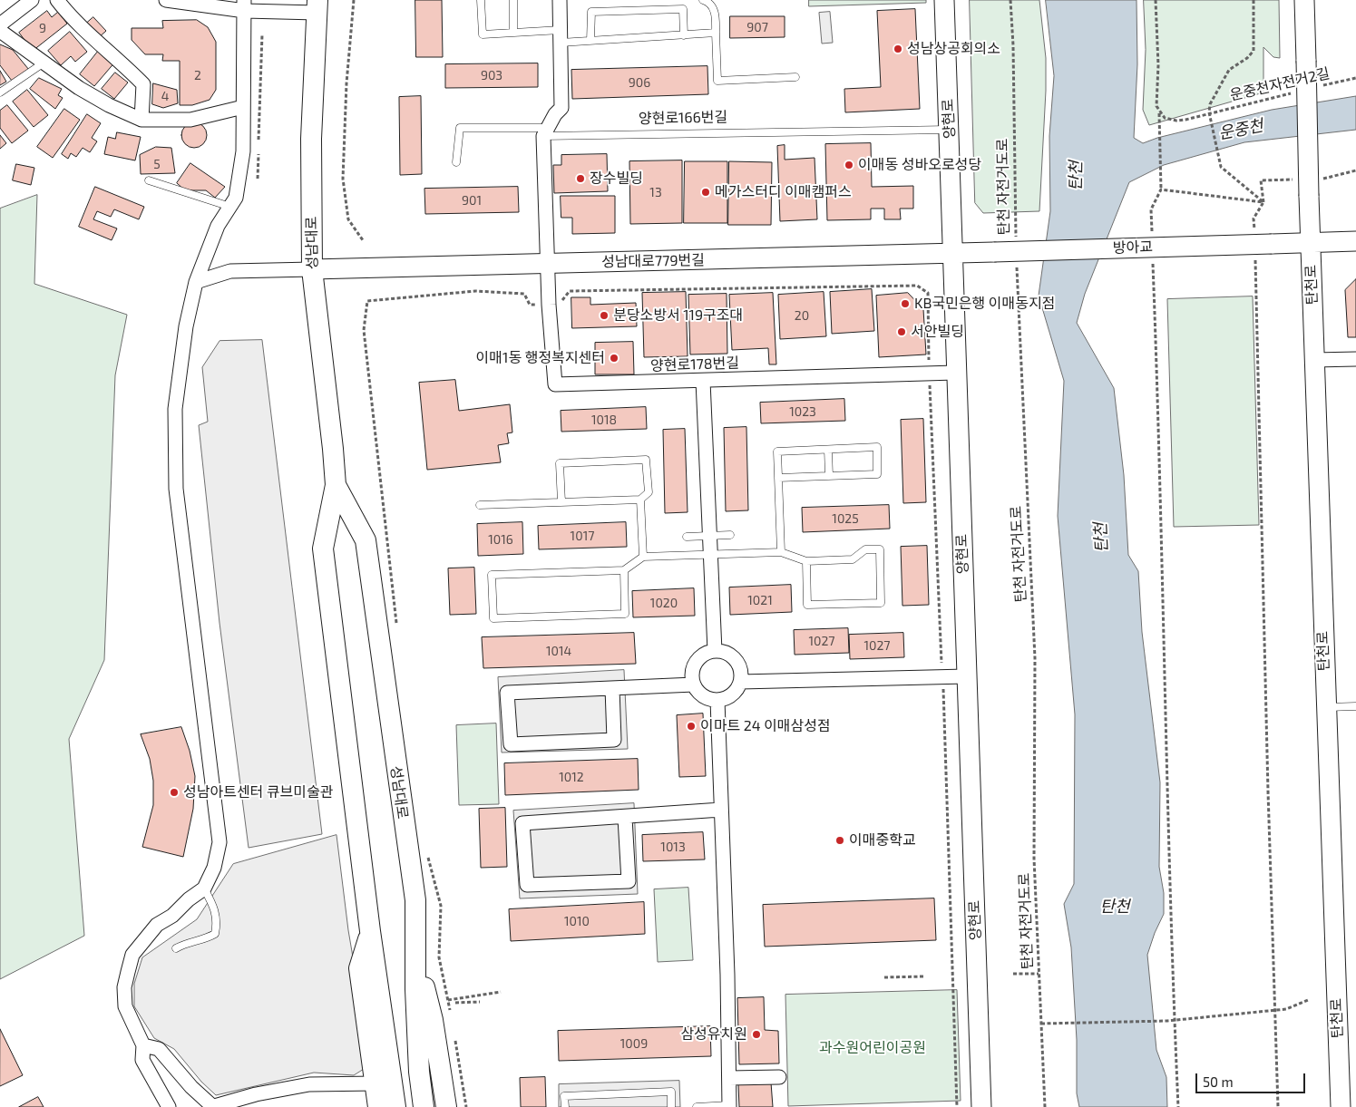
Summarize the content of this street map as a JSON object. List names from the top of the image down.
{
  "streets": {
    "main road": [
      "양현로",
      "성남대로",
      "방아교",
      "성남대로779번길",
      "탄천로"
    ],
    "street": ["양현로178번길"],
    "lane": ["양현로166번길"],
    "path": ["운중천자전거2길", "탄천 자전거도로"]
  },
  "crossings": [
    ["양현로166번길", "양현로"],
    ["양현로", "성남대로779번길"],
    ["양현로", "양현로178번길"],
    ["성남대로", "성남대로779번길"],
    ["방아교", "성남대로779번길"],
    ["성남대로779번길", "양현로178번길"]
  ],
  "water": ["운중천", "탄천"],
  "parks": ["과수원어린이공원"],
  "places": [
    "성남상공회의소",
    "이매동 성바오로성당",
    "장수빌딩",
    "메가스터디 이매캠퍼스",
    "KB국민은행 이매동지점",
    "분당소방서 119구조대",
    "서안빌딩",
    "이매1동 행정복지센터",
    "이마트 24 이매삼성점",
    "성남아트센터 큐브미술관",
    "이매중학교",
    "삼성유치원"
  ],
  "house_numbers": [
    "907",
    "9",
    "2",
    "903",
    "906",
    "4",
    "5",
    "13",
    "901",
    "20",
    "1023",
    "1018",
    "1025",
    "1017",
    "1016",
    "1021",
    "1020",
    "1027",
    "1027",
    "1014",
    "1012",
    "1013",
    "1010",
    "1009"
  ],
  "scale_bar": "50 m"
}
